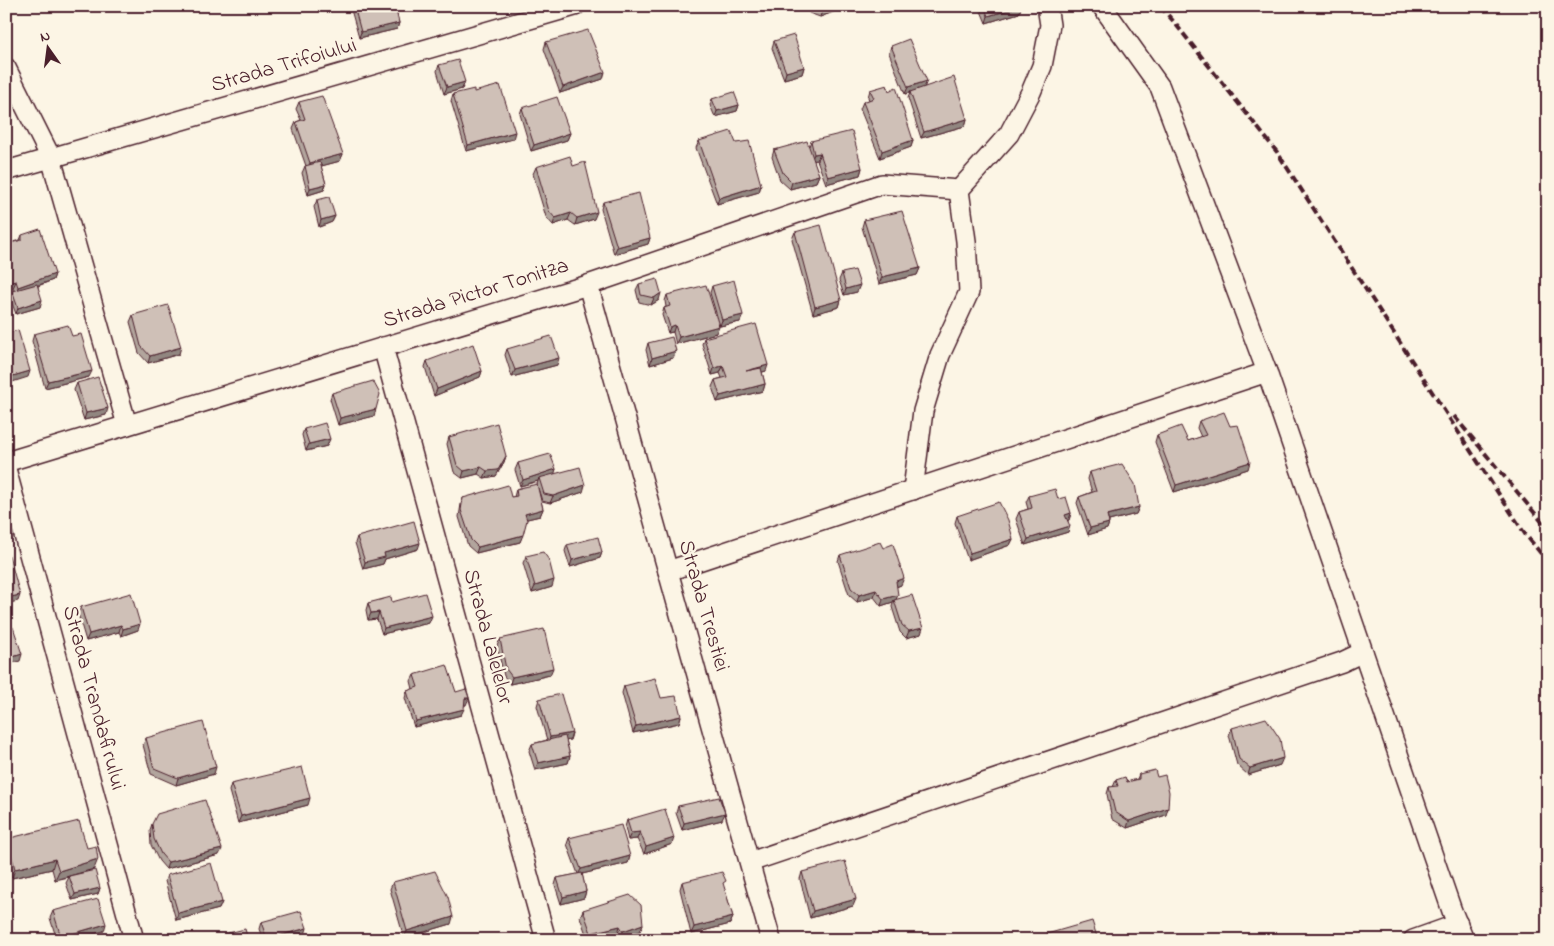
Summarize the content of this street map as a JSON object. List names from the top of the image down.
{
  "streets": {
    "street": [
      "Strada Trifoiului",
      "Strada Pictor Tonitza",
      "Strada Trestiei",
      "Strada Lalelelor",
      "Strada Trandafirului"
    ]
  },
  "crossings": [
    ["Strada Pictor Tonitza", "Strada Trestiei"],
    ["Strada Pictor Tonitza", "Strada Lalelelor"]
  ],
  "north": "top"
}
